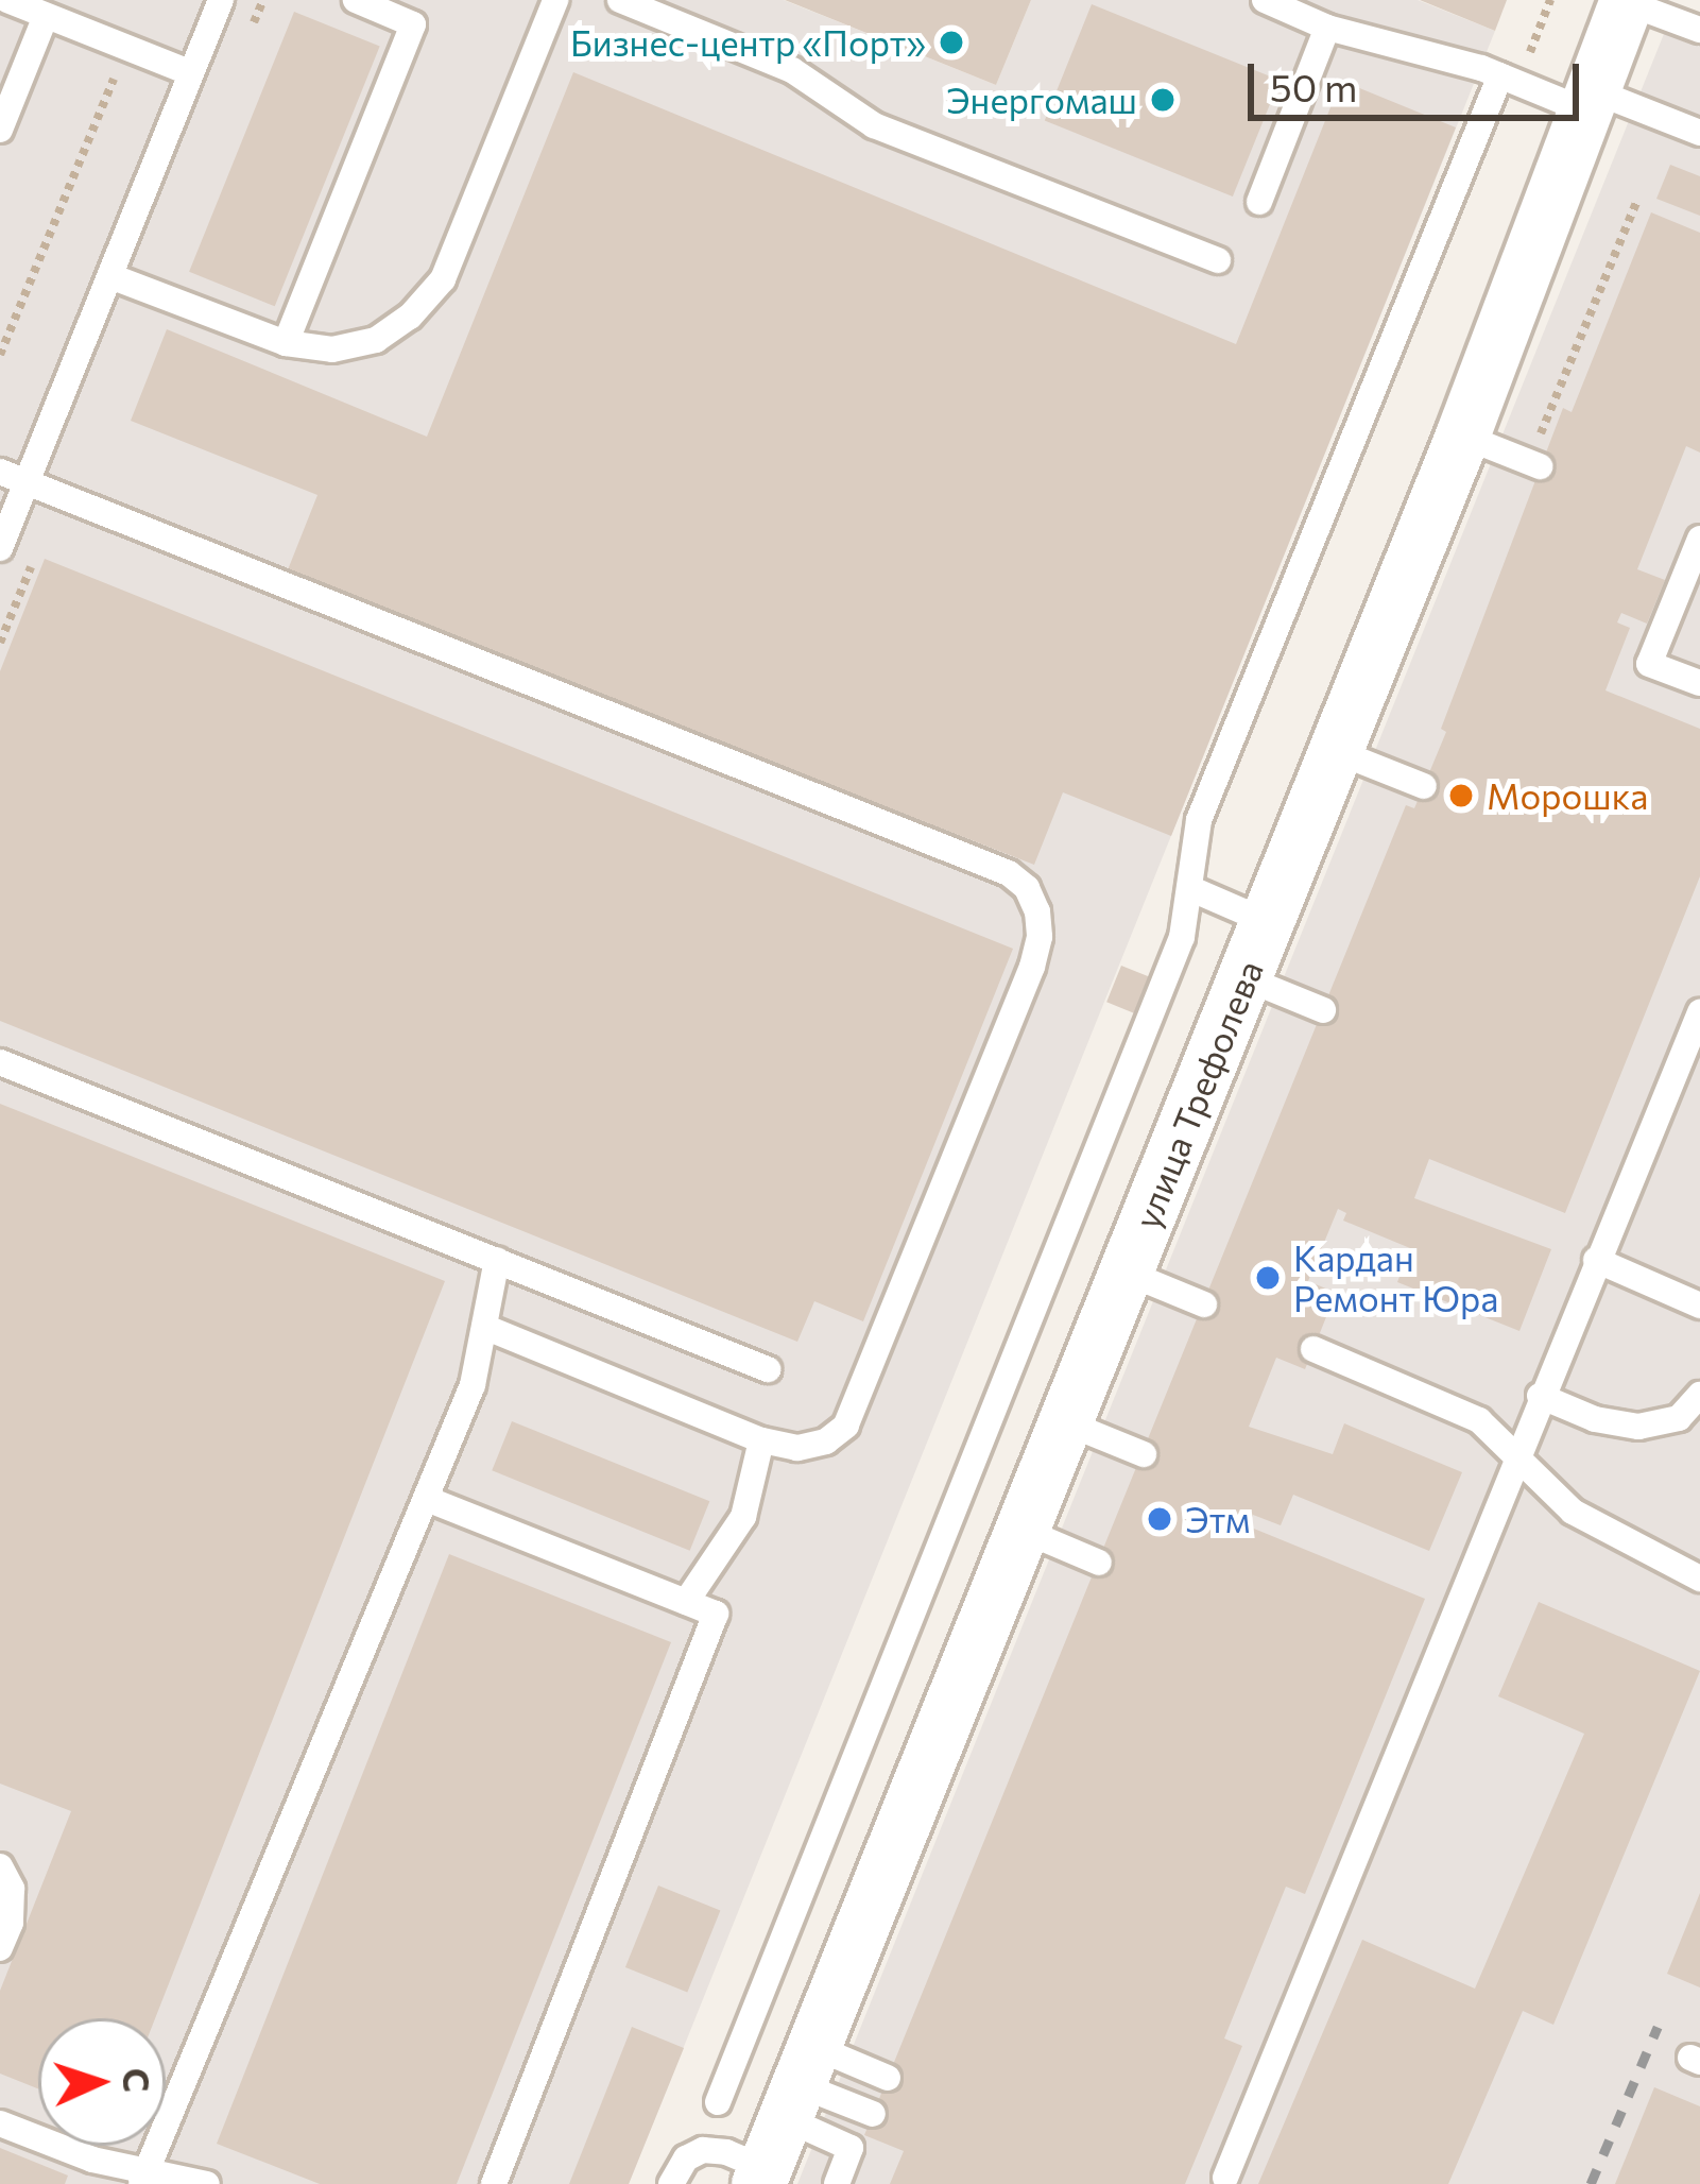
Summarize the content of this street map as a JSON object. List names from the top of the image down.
{
  "streets": {
    "street": ["улица Трефолева"]
  },
  "places": [
    "Бизнес-центр «Порт»",
    "Энергомаш",
    "Морошка",
    "Кардан Ремонт Юра",
    "Этм"
  ],
  "scale_bar": "50 m",
  "north": "right"
}
